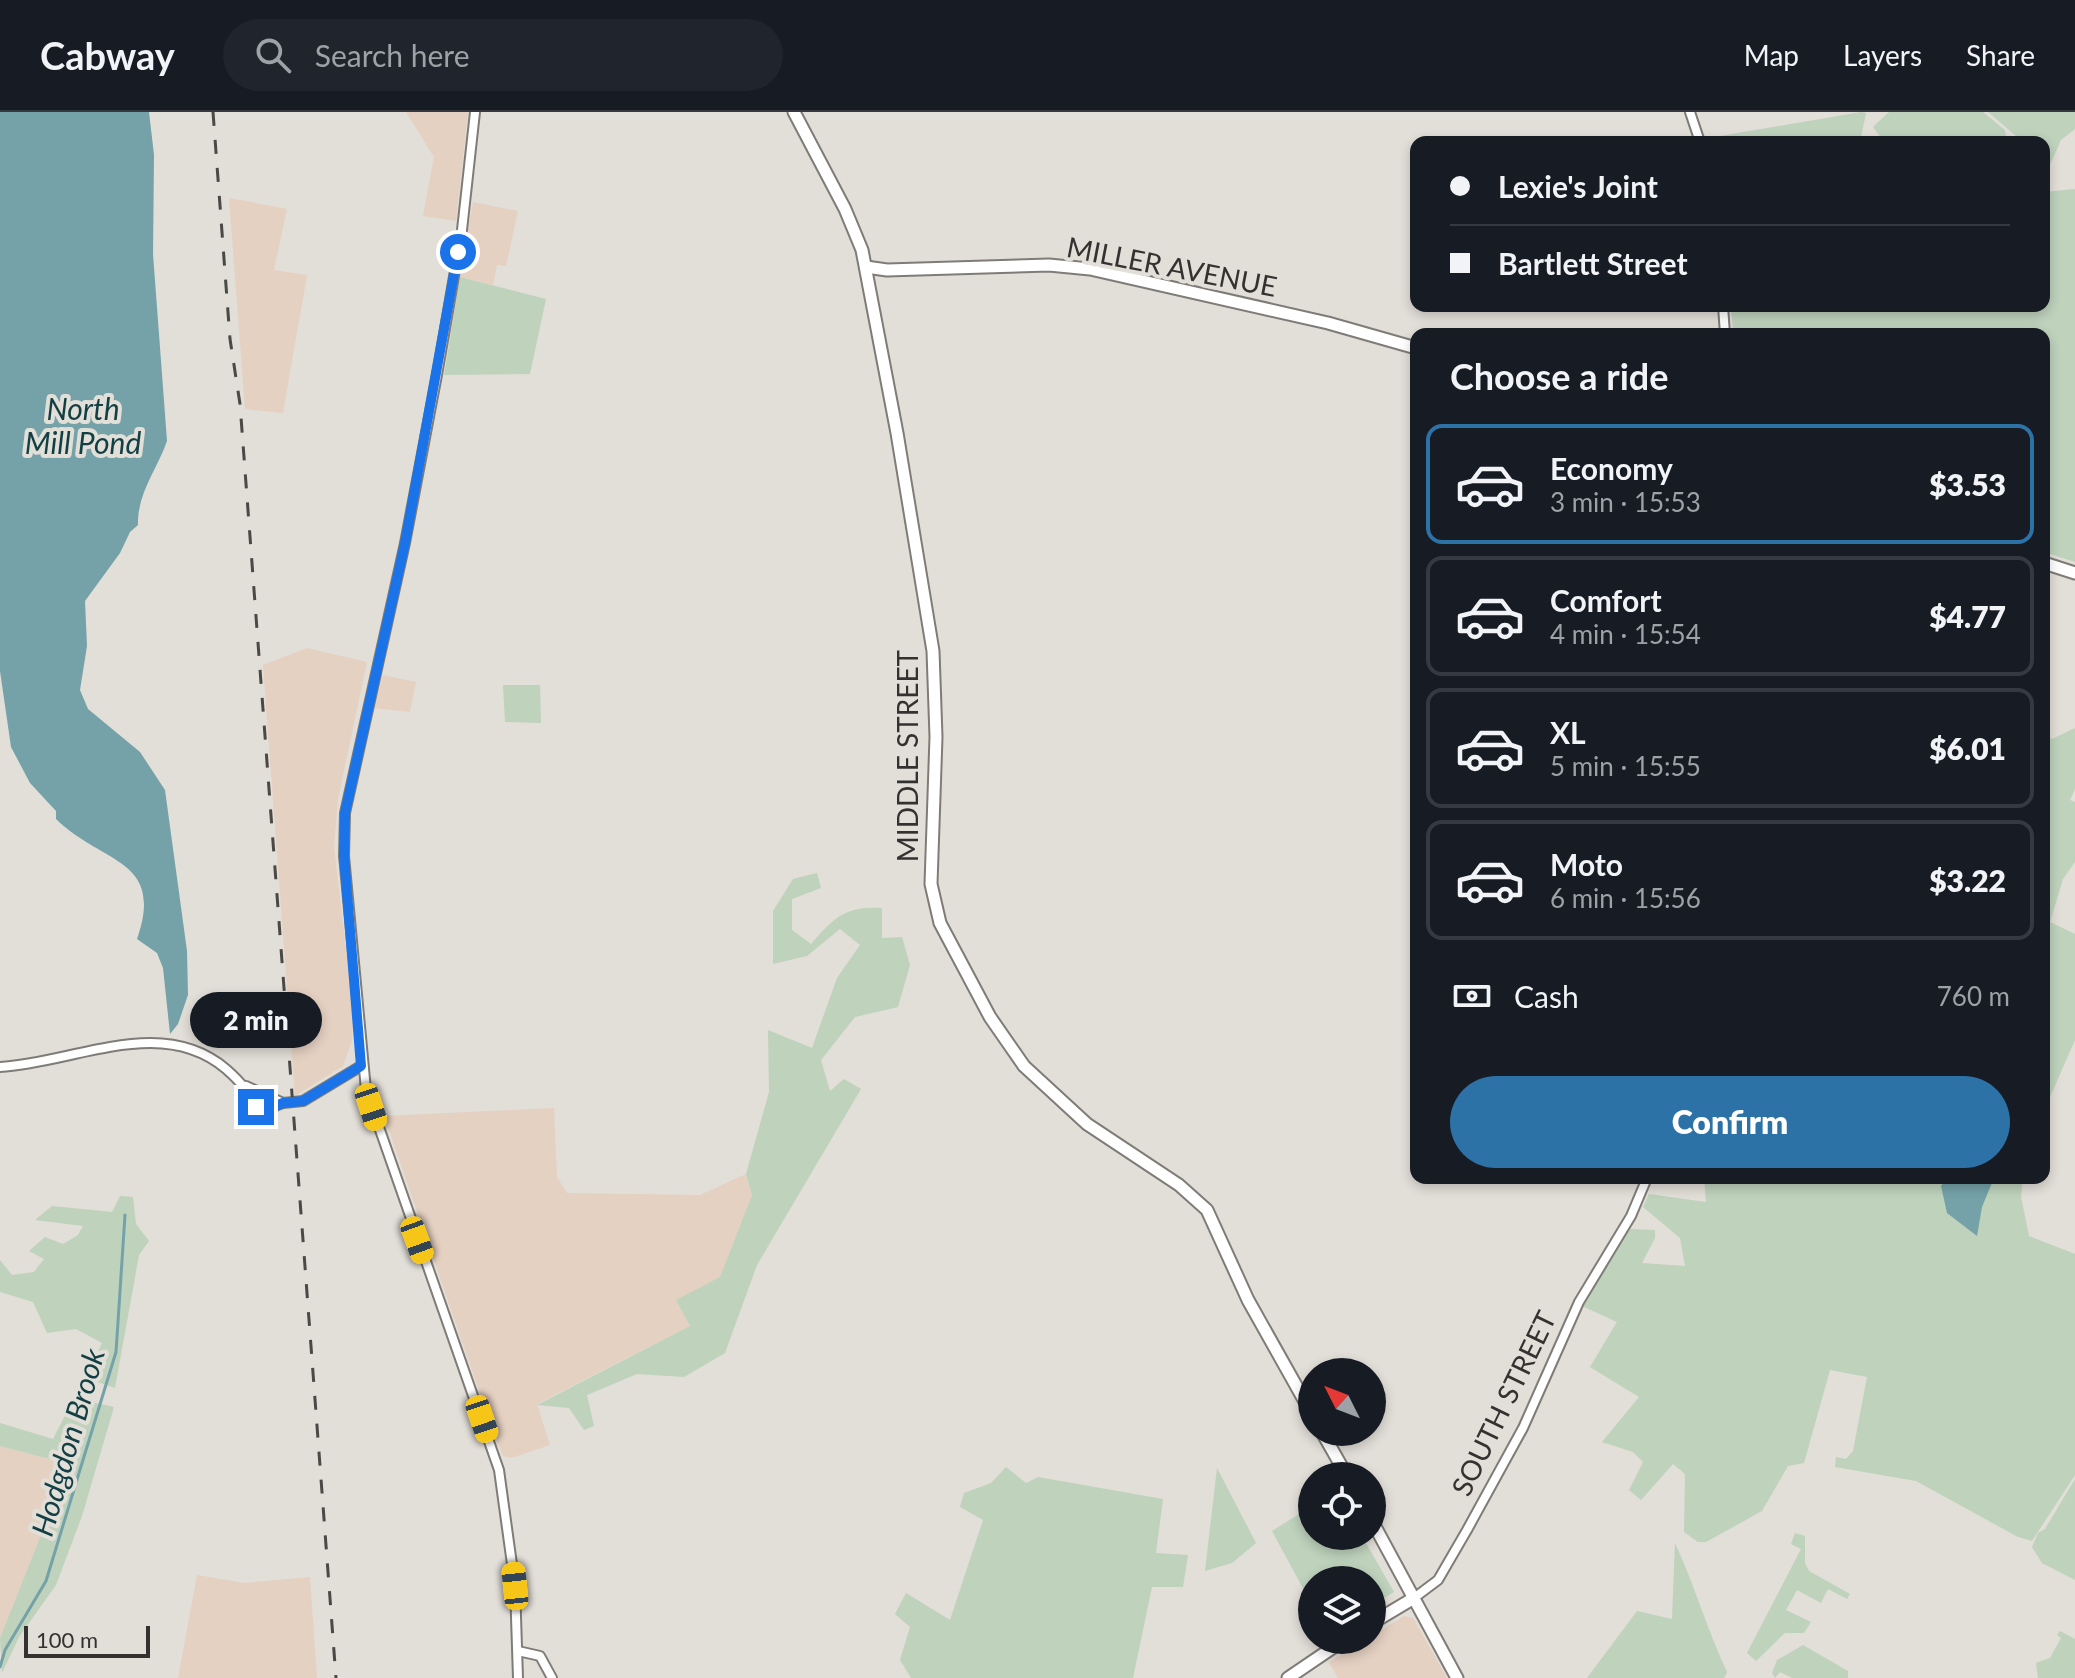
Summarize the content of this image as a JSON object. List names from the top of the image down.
{
  "streets": {
    "main road": ["MILLER AVENUE", "MIDDLE STREET", "SOUTH STREET"]
  },
  "crossings": [
    ["MILLER AVENUE", "MIDDLE STREET"]
  ],
  "water": ["North Mill Pond", "Hodgdon Brook"],
  "scale_bar": "100 m",
  "north": "top left",
  "page": {
    "header": "Cabway",
    "search": "Search here",
    "nav": ["Map", "Layers", "Share"],
    "banner": ["Lexie's Joint", "Bartlett Street"],
    "heading": "Choose a ride",
    "list": [
      {
        "name": "Economy",
        "note": "3 min · 15:53",
        "value": "$3.53"
      },
      {
        "name": "Comfort",
        "note": "4 min · 15:54",
        "value": "$4.77"
      },
      {
        "name": "XL",
        "note": "5 min · 15:55",
        "value": "$6.01"
      },
      {
        "name": "Moto",
        "note": "6 min · 15:56",
        "value": "$3.22"
      }
    ],
    "pay": ["Cash", "760 m"],
    "bubble": "2 min",
    "buttons": "Confirm",
    "scale": "100 m"
  }
}
